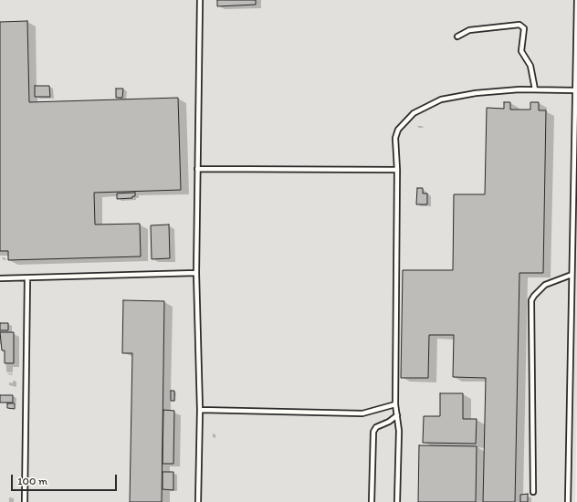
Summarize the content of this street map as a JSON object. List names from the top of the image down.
{
  "scale_bar": "100 m"
}
